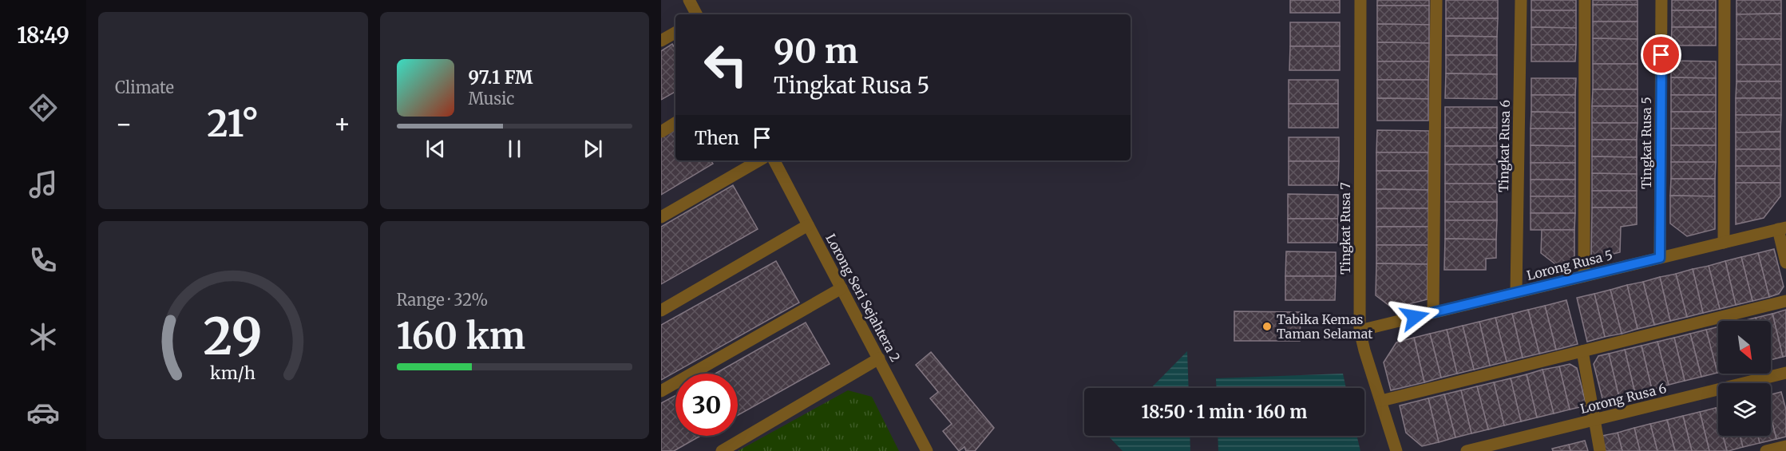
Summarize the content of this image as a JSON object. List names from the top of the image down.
{
  "streets": {
    "street": [
      "Tingkat Rusa 5",
      "Tingkat Rusa 6",
      "Tingkat Rusa 7",
      "Lorong Rusa 5",
      "Lorong Seri Sejahtera 2",
      "Lorong Rusa 6"
    ]
  },
  "crossings": [
    ["Tingkat Rusa 5", "Lorong Rusa 5"],
    ["Tingkat Rusa 6", "Lorong Rusa 5"],
    ["Tingkat Rusa 7", "Lorong Rusa 5"]
  ],
  "places": ["Tabika Kemas Taman Selamat"],
  "north": "bottom right",
  "page": {
    "tabs": "18:49",
    "tile": [
      "Climate",
      ["Range · 32%", "160 km"]
    ],
    "turn": ["90 m", "Tingkat Rusa 5"],
    "song": ["97.1 FM", "Music"],
    "heat": ["−", "21°", "+"],
    "then": "Then",
    "limit": "30",
    "trip": "18:50 · 1 min · 160 m",
    "gauge": ["29", "km/h"]
  }
}
